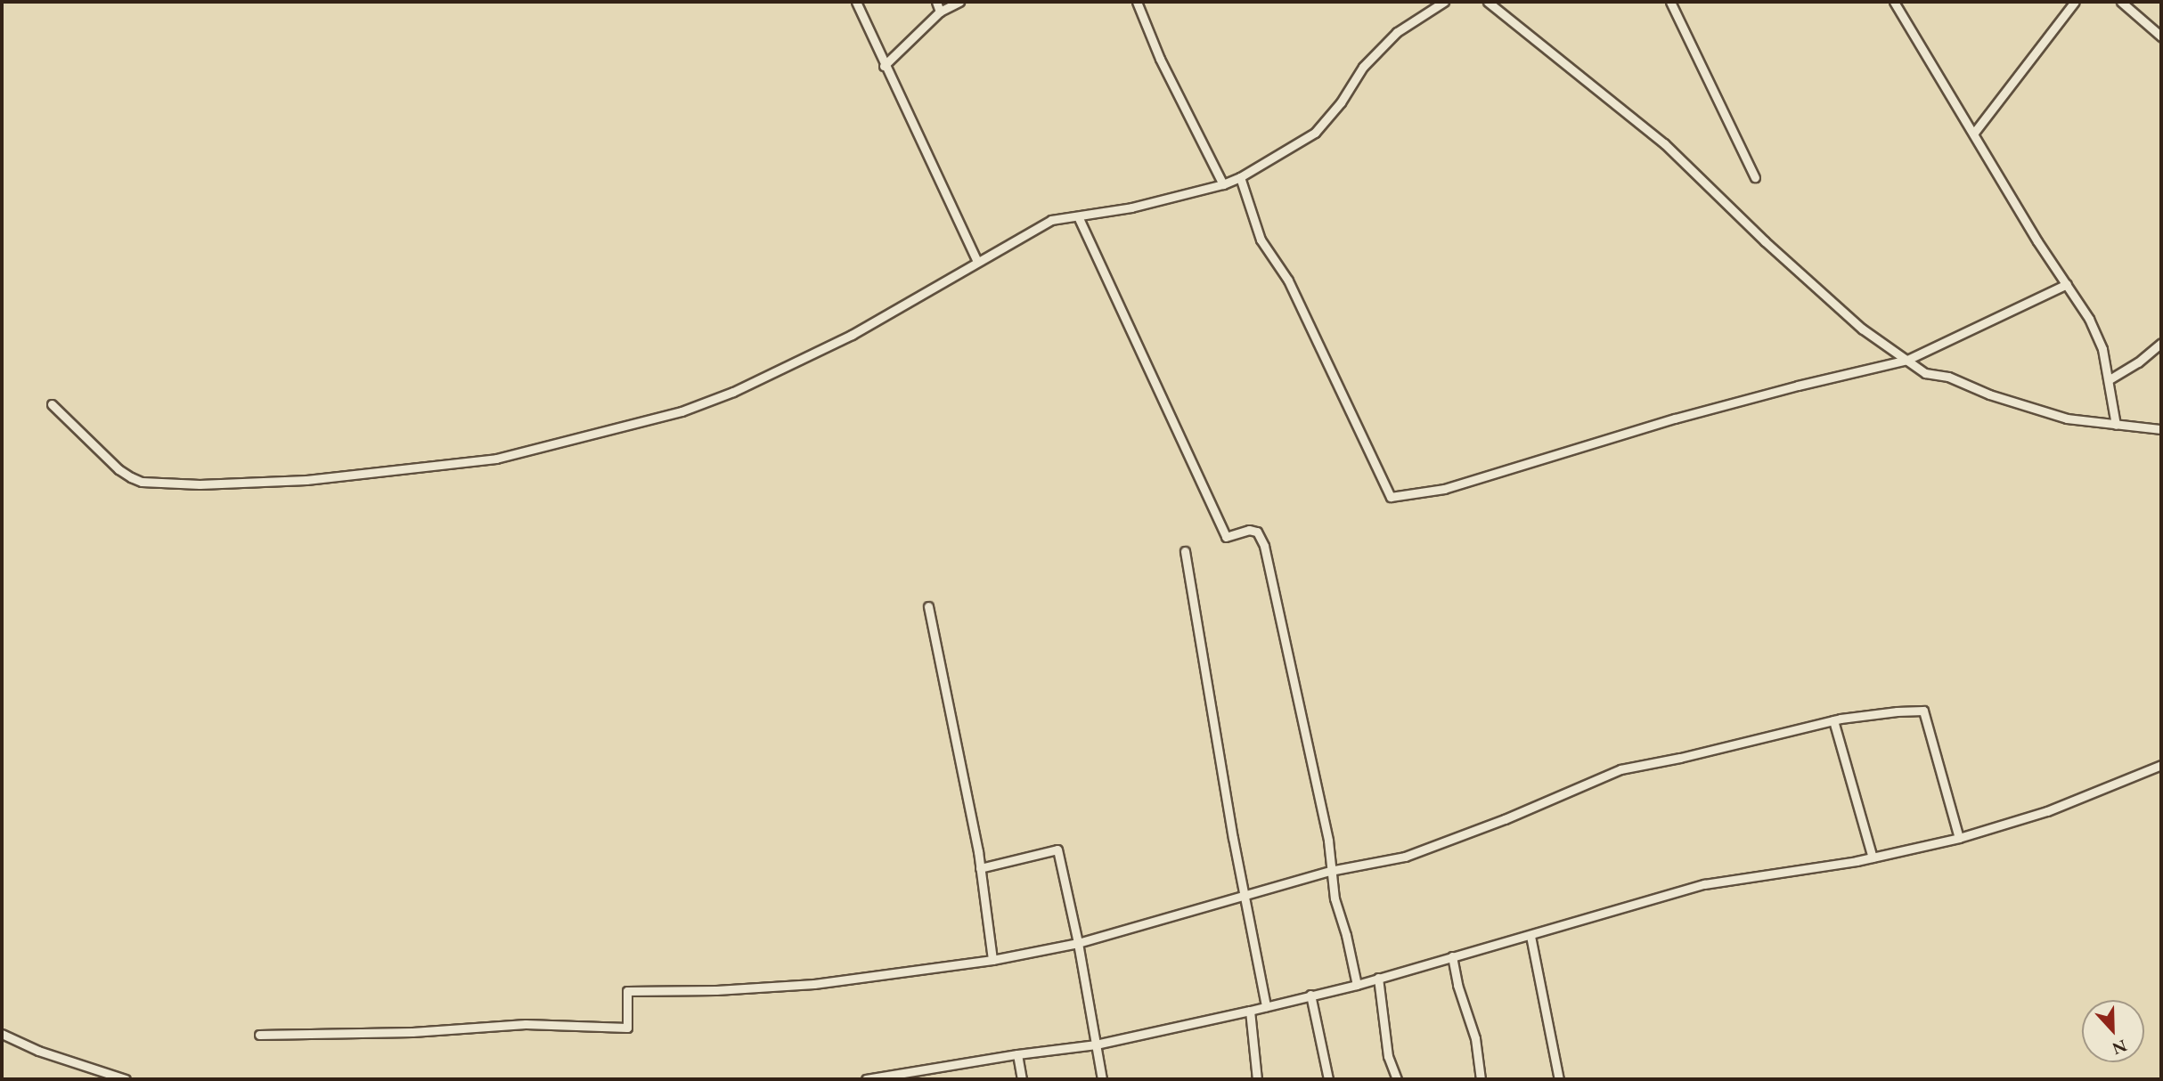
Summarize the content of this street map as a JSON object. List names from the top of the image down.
{
  "north": "bottom"
}
